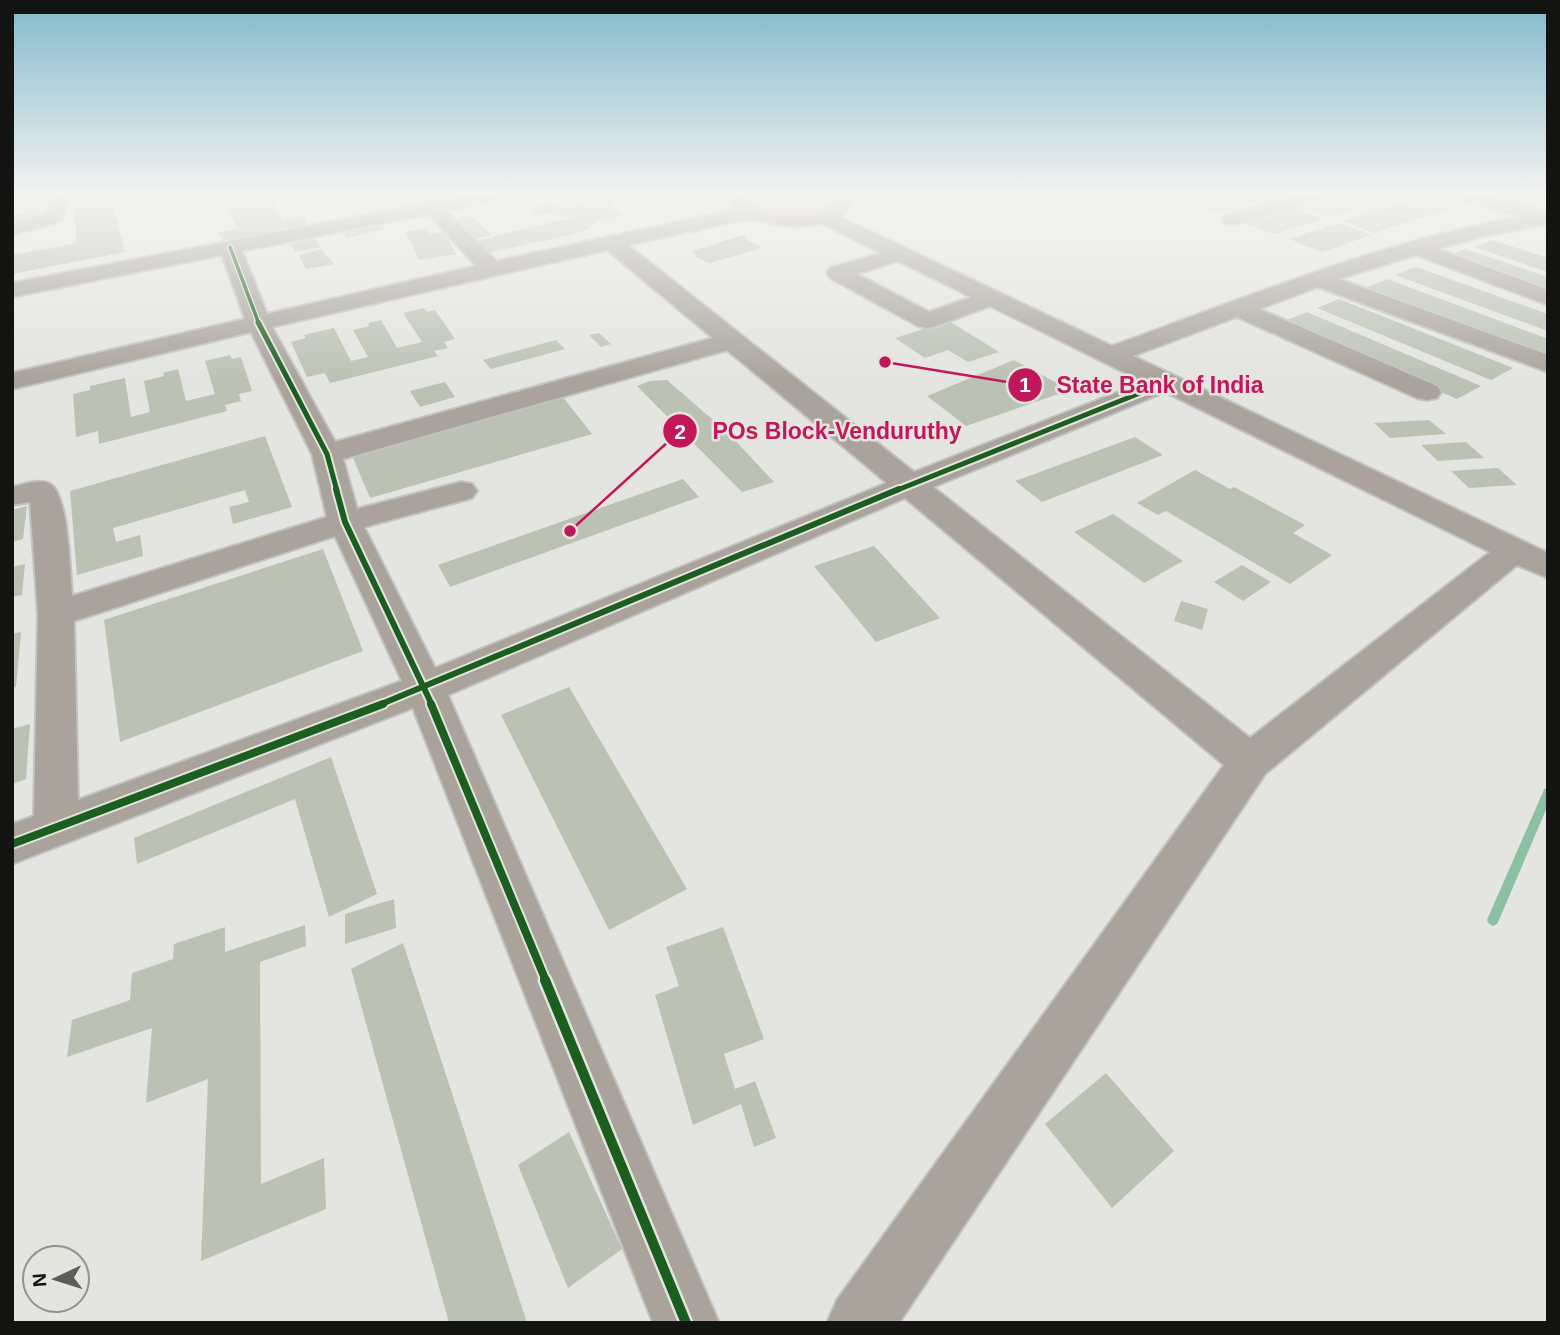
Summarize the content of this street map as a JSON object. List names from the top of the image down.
{
  "places": ["State Bank of India", "POs Block-Venduruthy"],
  "north": "left"
}
